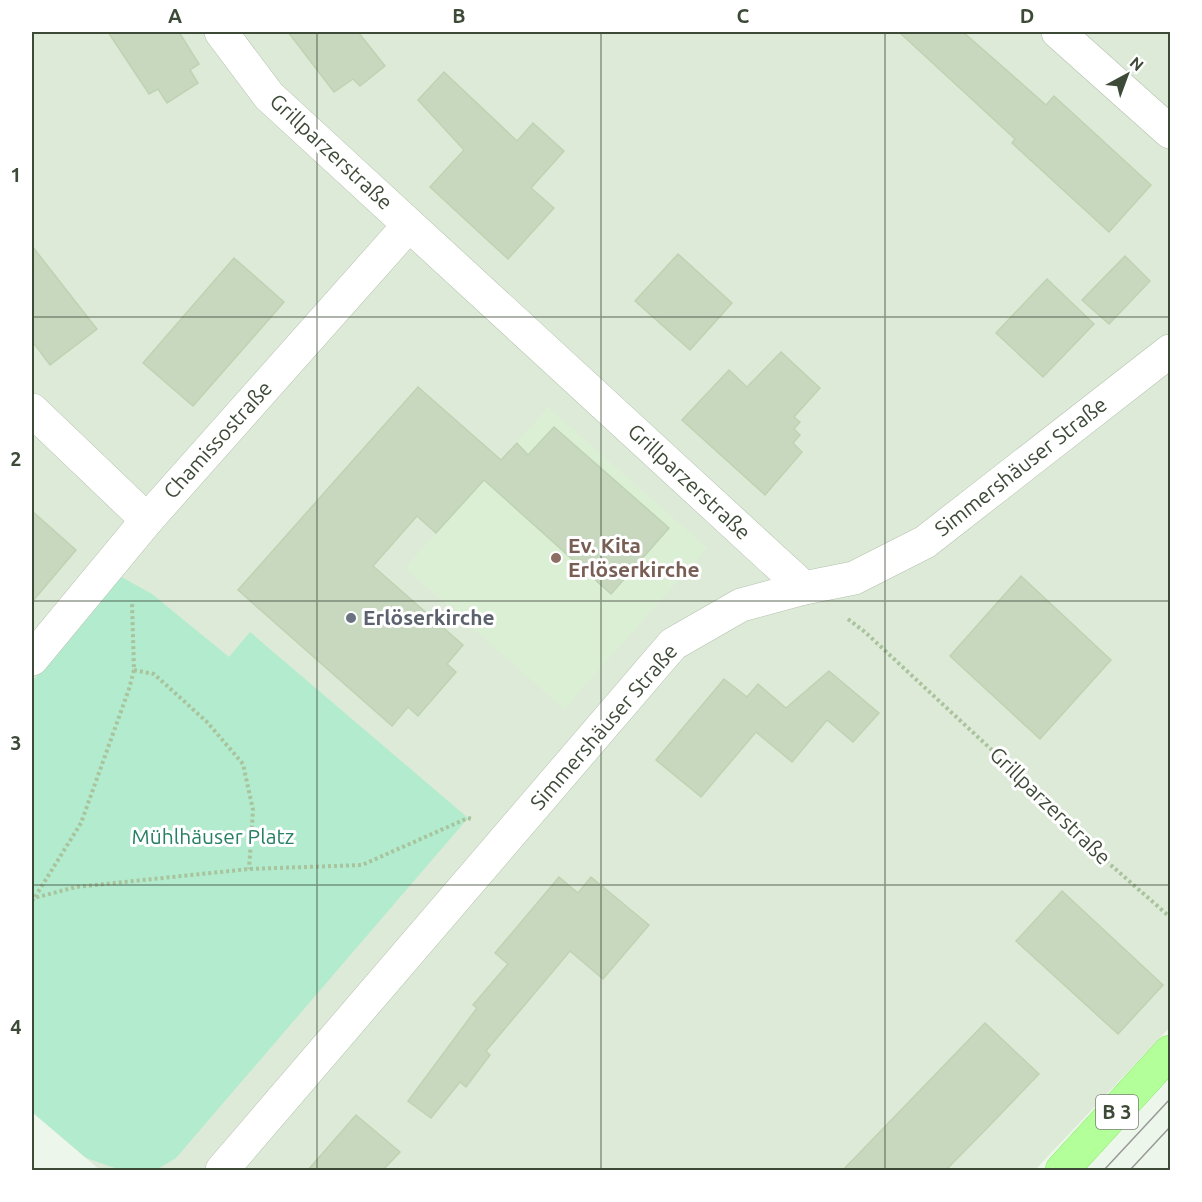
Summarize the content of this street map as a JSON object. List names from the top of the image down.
{
  "streets": {
    "main road": ["B 3"],
    "street": ["Grillparzerstraße", "Chamissostraße", "Simmershäuser Straße"]
  },
  "crossings": [
    ["Grillparzerstraße", "Chamissostraße"],
    ["Grillparzerstraße", "Simmershäuser Straße"]
  ],
  "parks": ["Mühlhäuser Platz"],
  "places": ["Ev. Kita Erlöserkirche", "Erlöserkirche"],
  "north": "top right",
  "grid": {
    "columns": [
      "A",
      "B",
      "C",
      "D"
    ],
    "rows": [
      "1",
      "2",
      "3",
      "4"
    ]
  }
}
